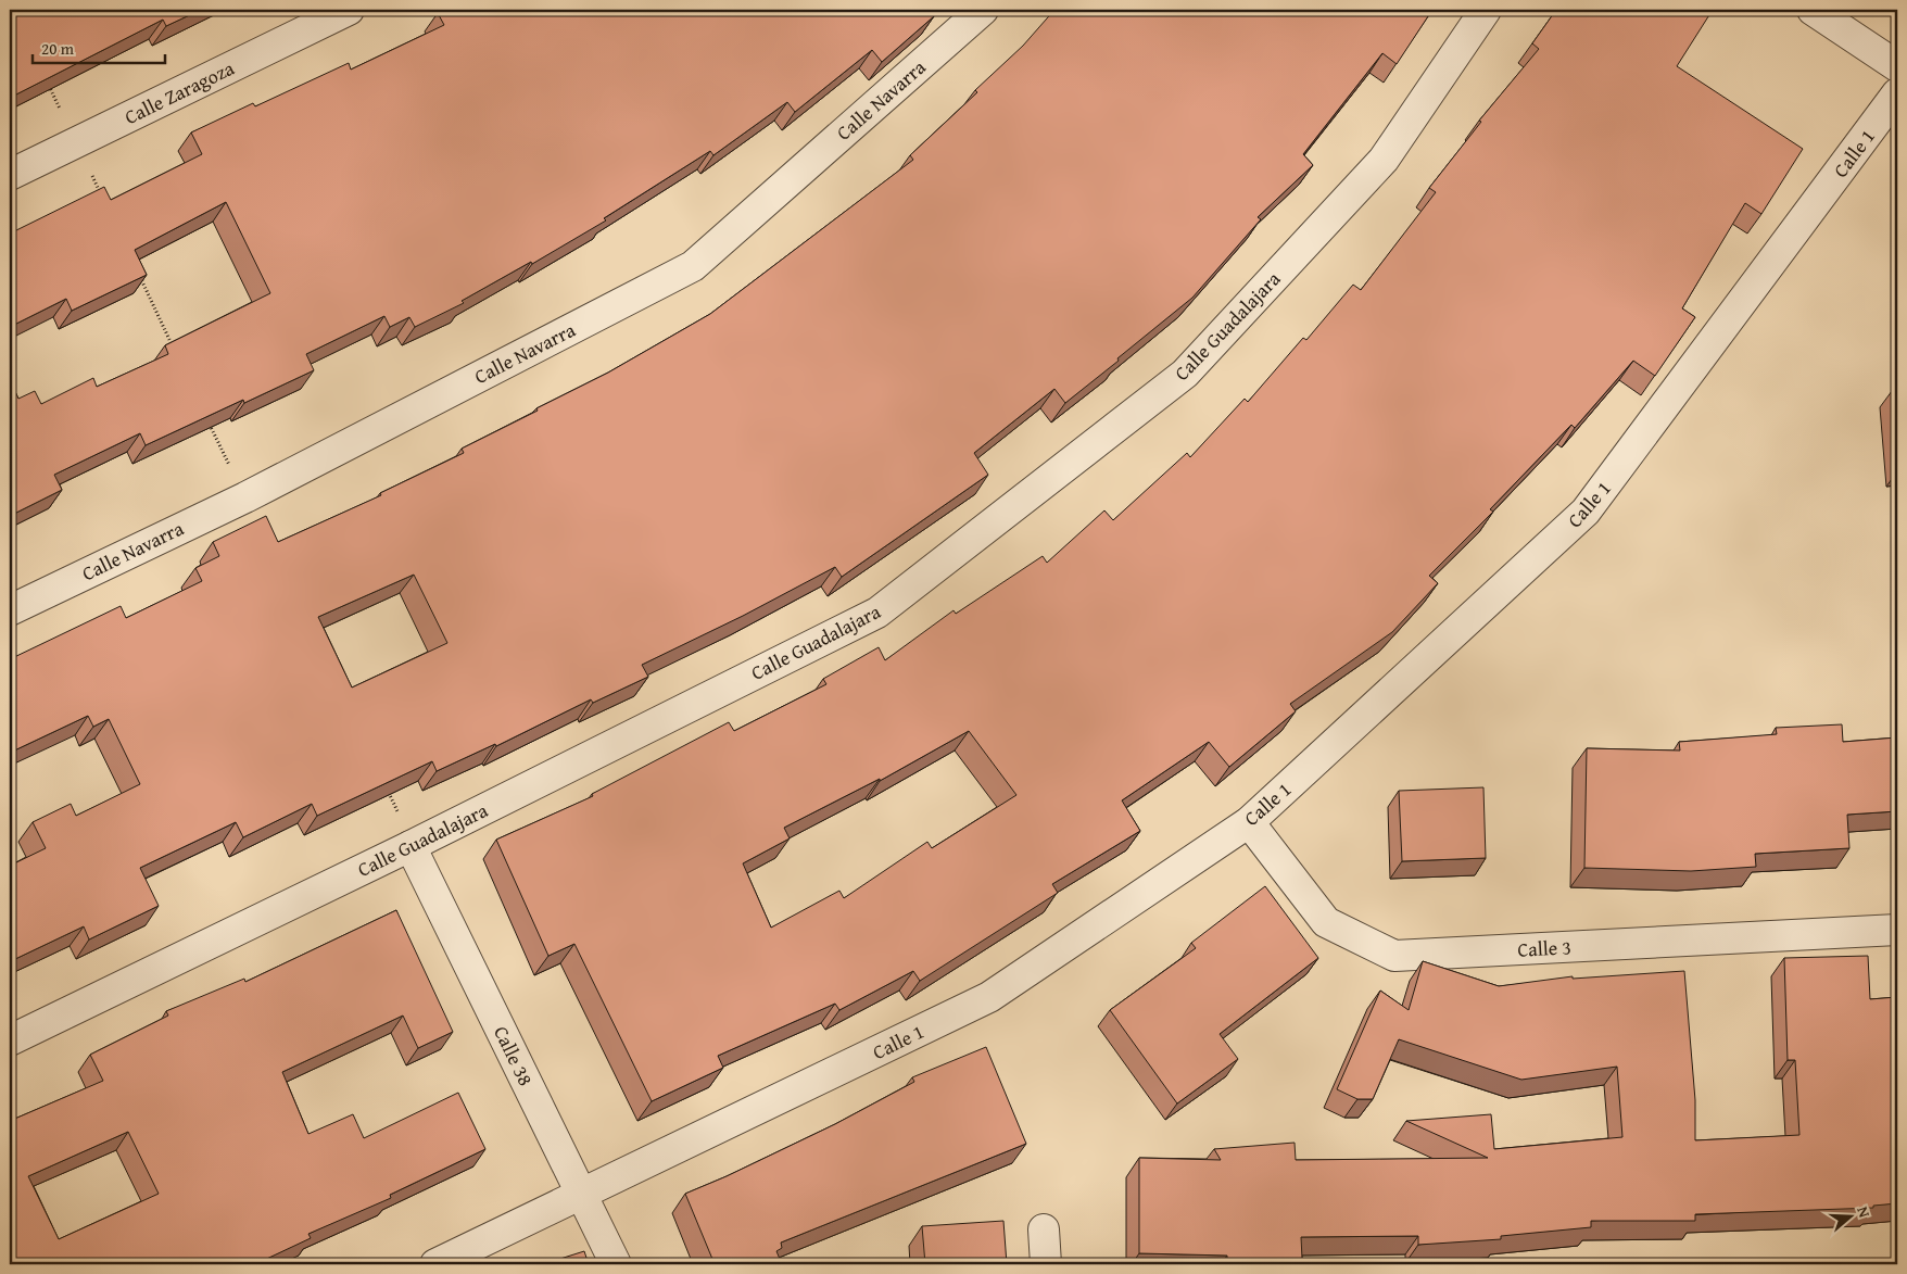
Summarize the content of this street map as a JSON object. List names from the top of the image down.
{
  "streets": {
    "street": [
      "Calle Zaragoza",
      "Calle Navarra",
      "Calle 1",
      "Calle Guadalajara",
      "Calle 3",
      "Calle 38"
    ]
  },
  "crossings": [
    ["Calle 1", "Calle 3"],
    ["Calle 1", "Calle 38"],
    ["Calle Guadalajara", "Calle 38"]
  ],
  "scale_bar": "20 m",
  "north": "right"
}
